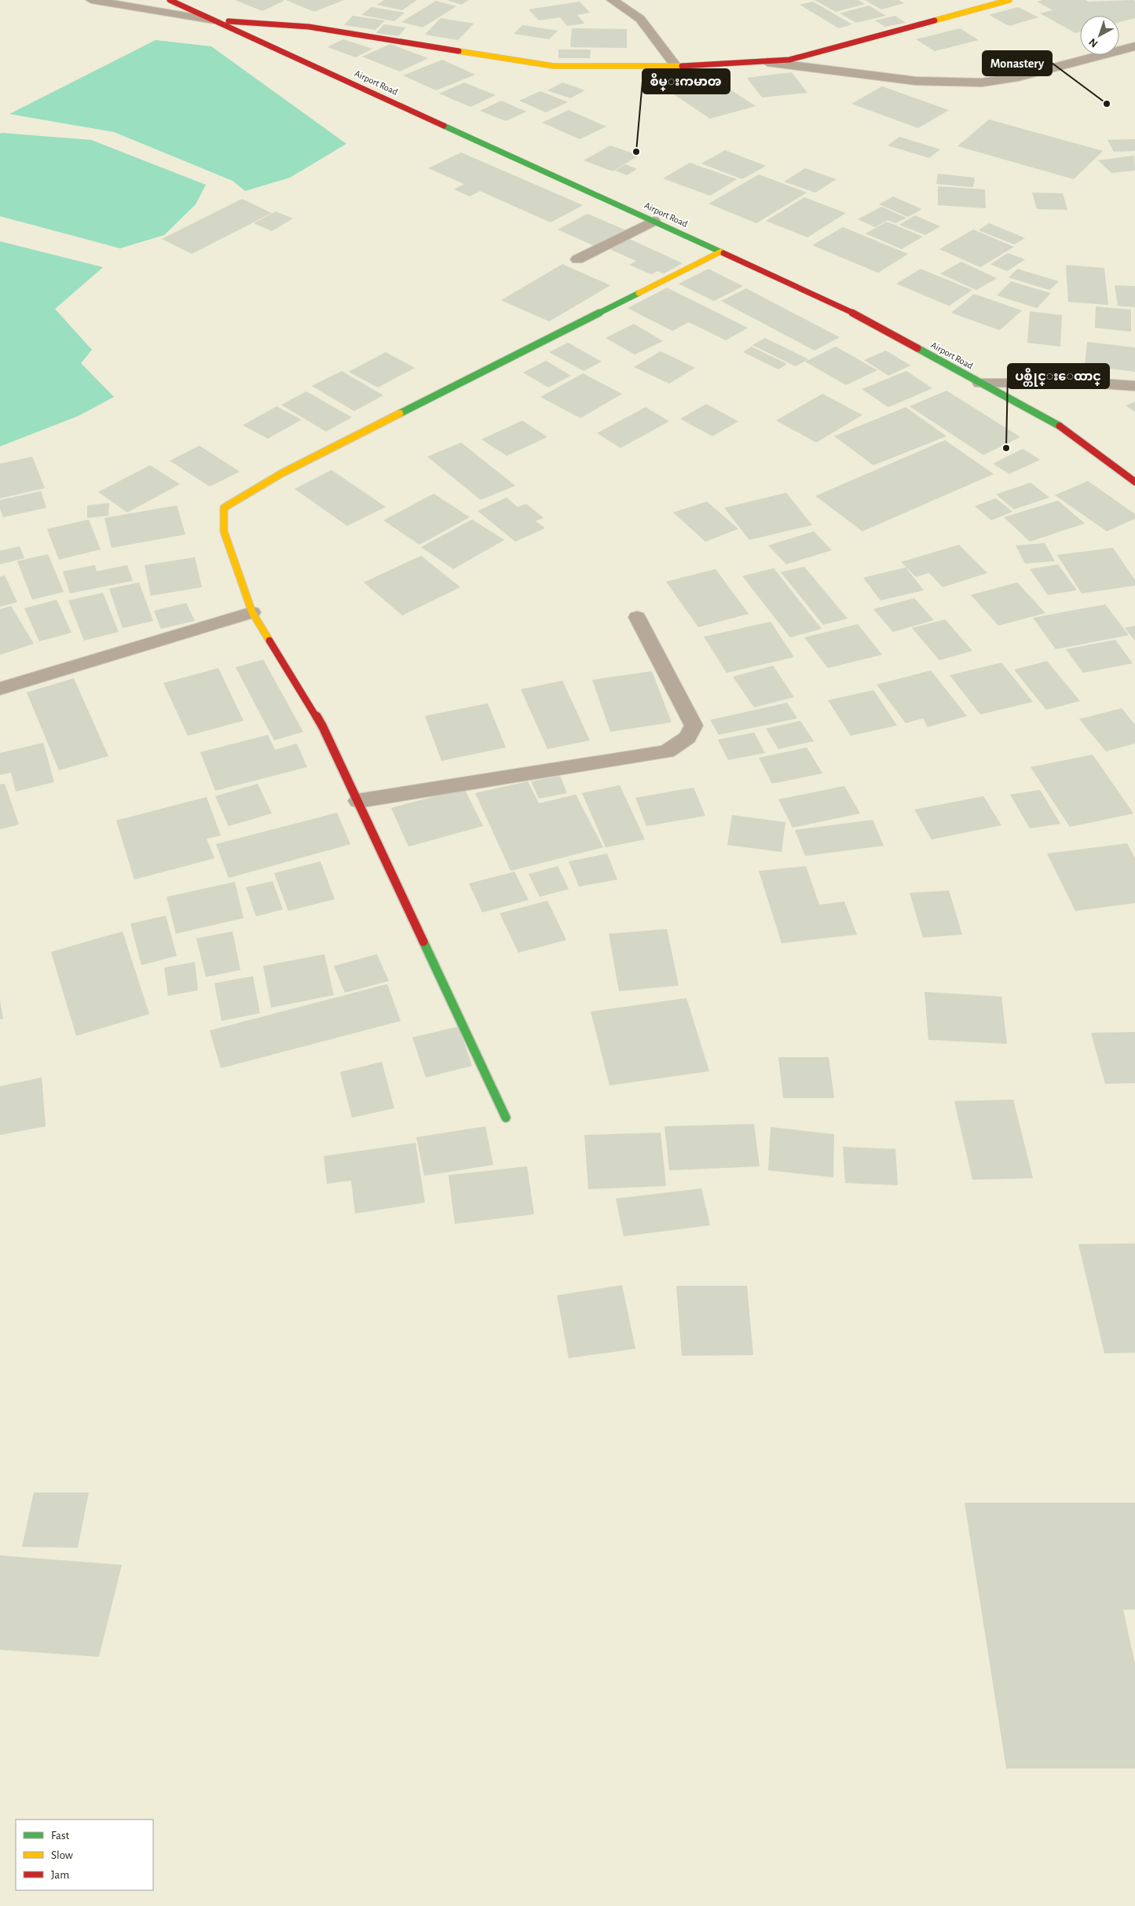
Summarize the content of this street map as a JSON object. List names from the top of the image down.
{
  "streets": {
    "street": ["Airport Road"]
  },
  "places": ["Monastery", "စိမ္းကမာၻ", "ပစ္တိုင္းေထာင္"],
  "legend": ["Fast", "Slow", "Jam"],
  "north": "bottom left"
}
